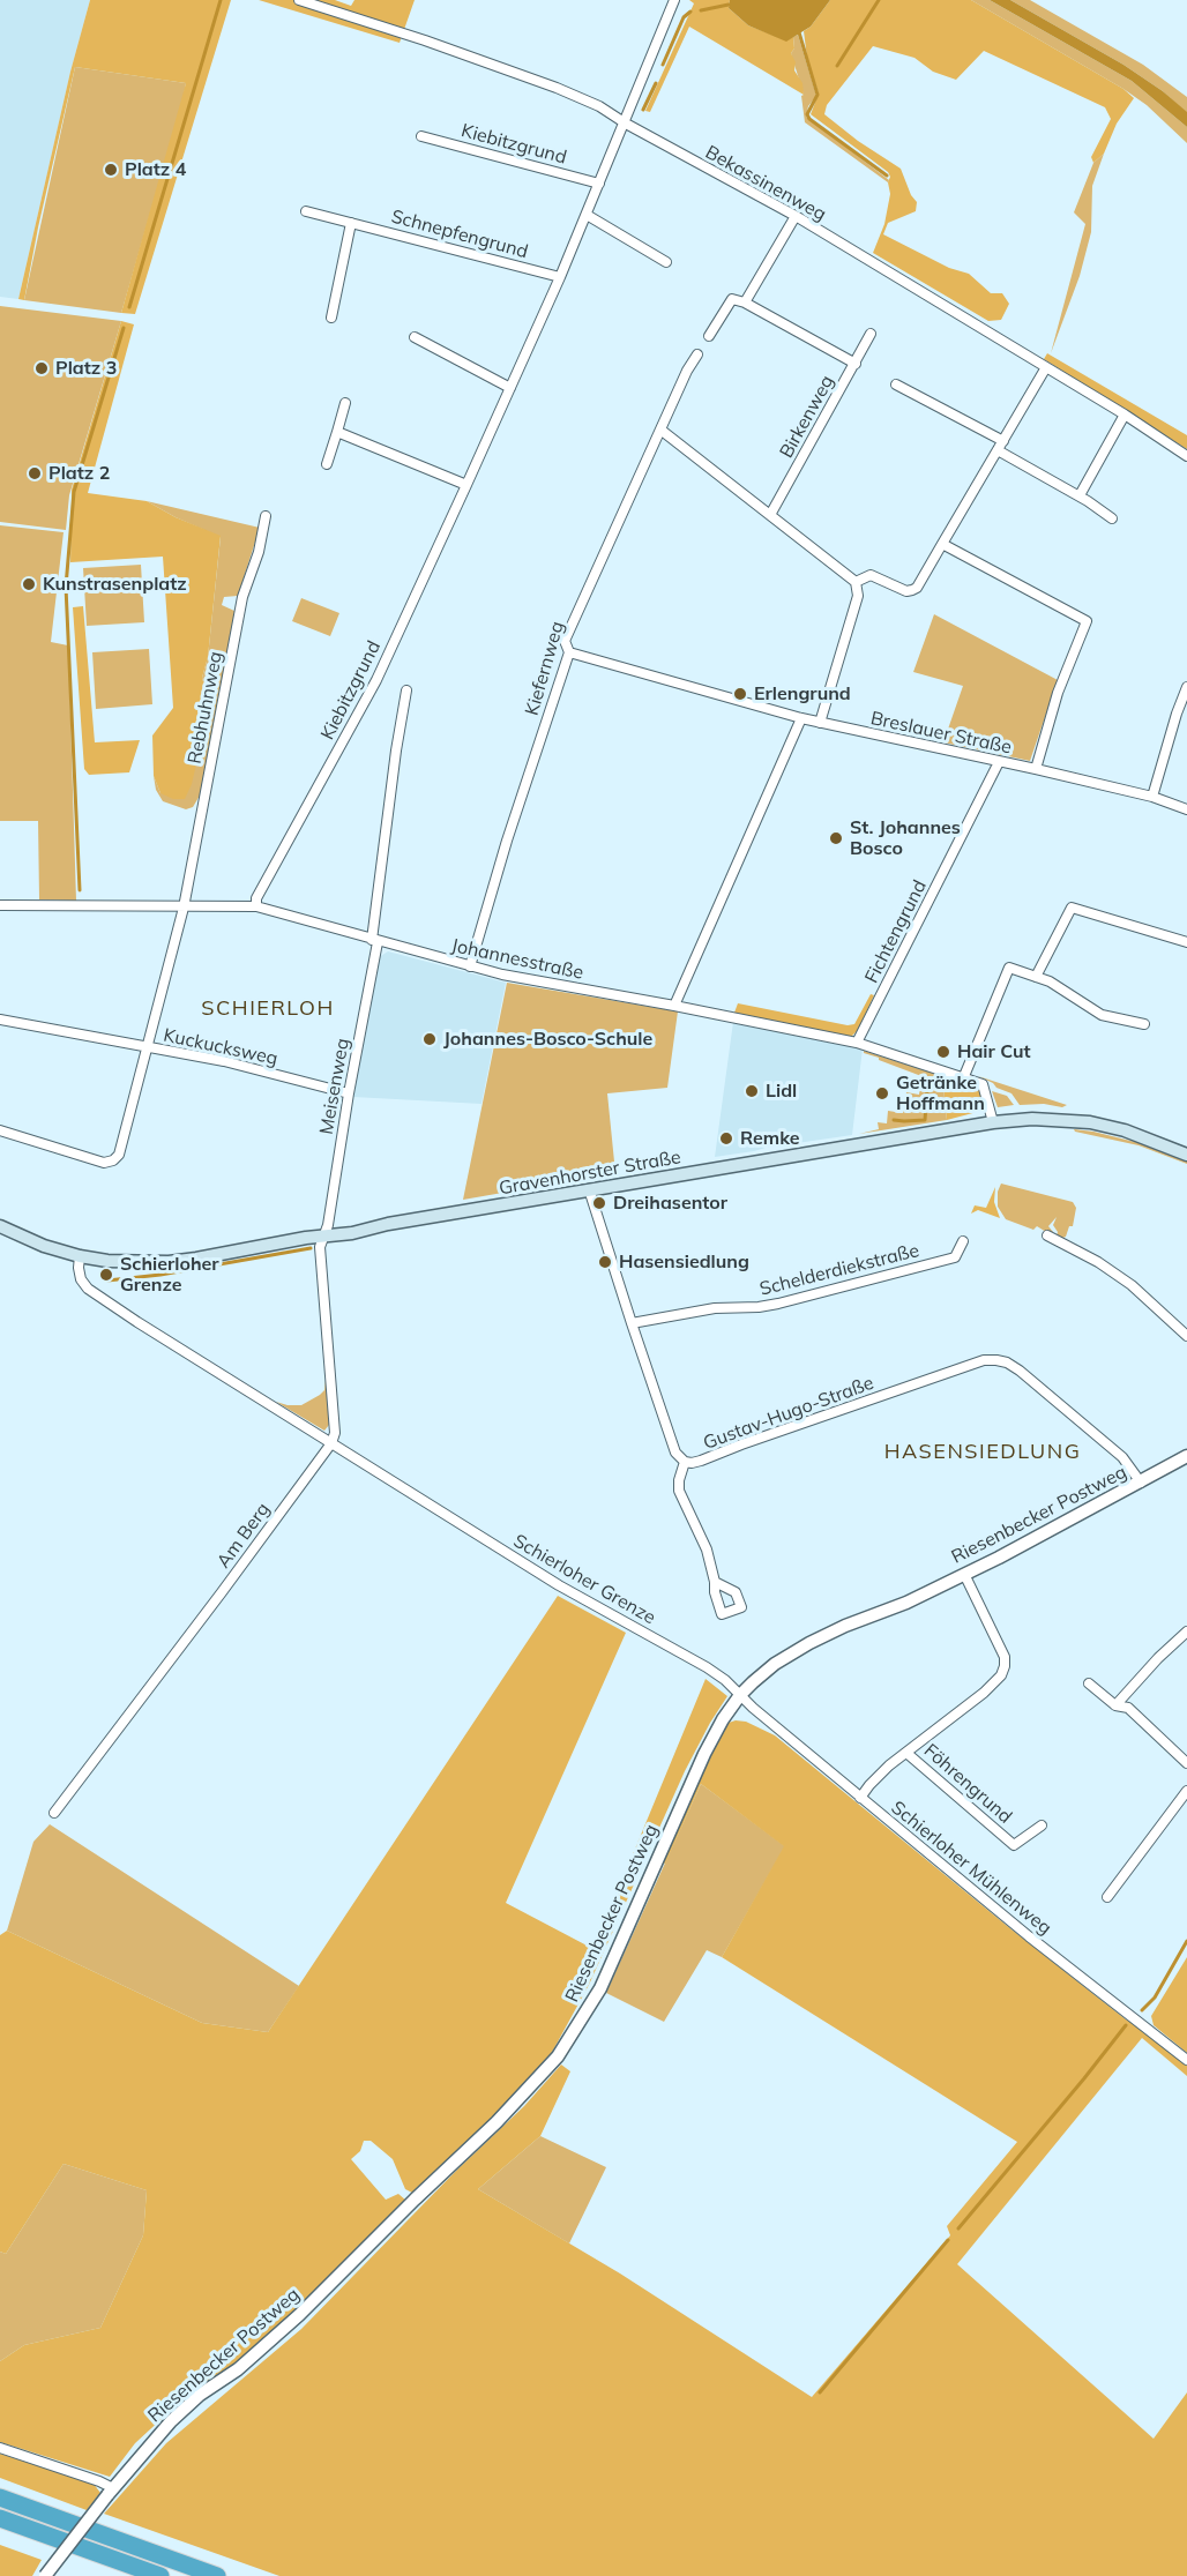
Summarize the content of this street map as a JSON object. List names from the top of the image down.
{
  "streets": {
    "main road": ["Gravenhorster Straße"],
    "street": [
      "Kiebitzgrund",
      "Bekassinenweg",
      "Schnepfengrund",
      "Birkenweg",
      "Kiefernweg",
      "Rebhuhnweg",
      "Breslauer Straße",
      "Fichtengrund",
      "Johannesstraße",
      "Kuckucksweg",
      "Meisenweg",
      "Schelderdiekstraße",
      "Gustav-Hugo-Straße",
      "Riesenbecker Postweg",
      "Am Berg",
      "Schierloher Grenze",
      "Föhrengrund",
      "Schierloher Mühlenweg"
    ]
  },
  "crossings": [
    ["Kiebitzgrund", "Bekassinenweg"],
    ["Kiebitzgrund", "Schnepfengrund"],
    ["Kiebitzgrund", "Johannesstraße"],
    ["Kiefernweg", "Breslauer Straße"],
    ["Kiefernweg", "Johannesstraße"],
    ["Rebhuhnweg", "Johannesstraße"],
    ["Rebhuhnweg", "Kuckucksweg"],
    ["Breslauer Straße", "Fichtengrund"],
    ["Fichtengrund", "Johannesstraße"],
    ["Johannesstraße", "Kuckucksweg"],
    ["Johannesstraße", "Meisenweg"],
    ["Johannesstraße", "Gravenhorster Straße"],
    ["Kuckucksweg", "Meisenweg"],
    ["Meisenweg", "Gravenhorster Straße"],
    ["Gravenhorster Straße", "Gustav-Hugo-Straße"],
    ["Gravenhorster Straße", "Schierloher Grenze"],
    ["Schelderdiekstraße", "Gustav-Hugo-Straße"],
    ["Gustav-Hugo-Straße", "Riesenbecker Postweg"],
    ["Riesenbecker Postweg", "Schierloher Grenze"],
    ["Riesenbecker Postweg", "Föhrengrund"],
    ["Riesenbecker Postweg", "Schierloher Mühlenweg"],
    ["Am Berg", "Schierloher Grenze"],
    ["Schierloher Grenze", "Schierloher Mühlenweg"],
    ["Föhrengrund", "Schierloher Mühlenweg"]
  ],
  "districts": ["SCHIERLOH", "HASENSIEDLUNG"],
  "places": [
    "Platz 4",
    "Platz 3",
    "Platz 2",
    "Kunstrasenplatz",
    "Erlengrund",
    "St. Johannes Bosco",
    "Johannes-Bosco-Schule",
    "Hair Cut",
    "Lidl",
    "Getränke Hoffmann",
    "Remke",
    "Dreihasentor",
    "Hasensiedlung",
    "Schierloher Grenze"
  ]
}
